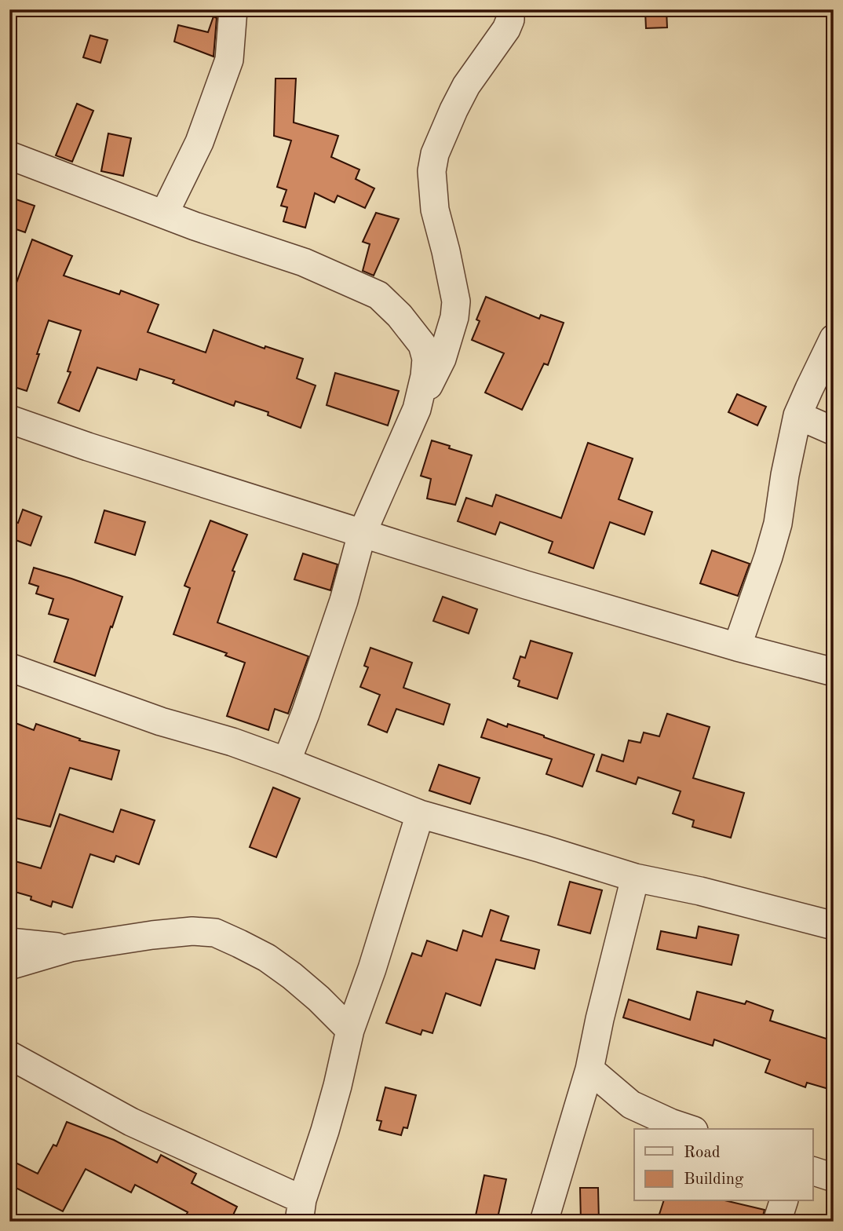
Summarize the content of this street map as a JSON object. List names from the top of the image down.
{
  "legend": ["Road", "Building"]
}
